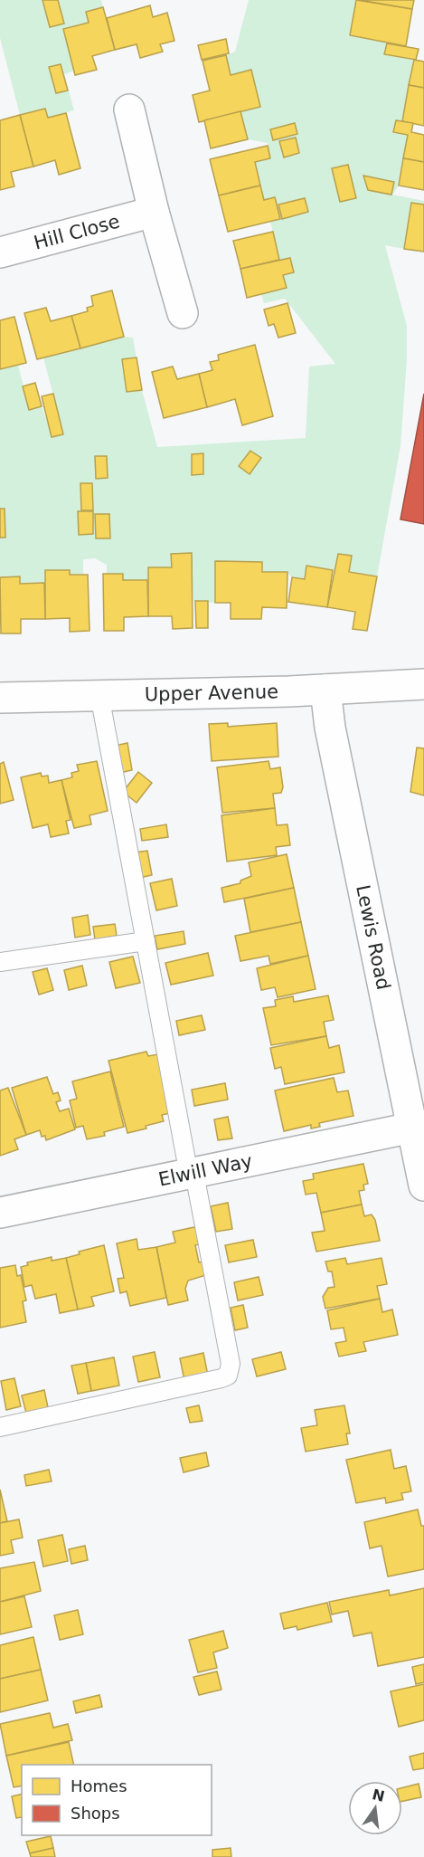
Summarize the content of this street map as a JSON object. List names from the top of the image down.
{
  "streets": {
    "street": [
      "Hill Close",
      "Upper Avenue",
      "Lewis Road",
      "Elwill Way"
    ]
  },
  "crossings": [
    ["Upper Avenue", "Lewis Road"],
    ["Lewis Road", "Elwill Way"]
  ],
  "legend": ["Homes", "Shops"],
  "north": "top"
}
